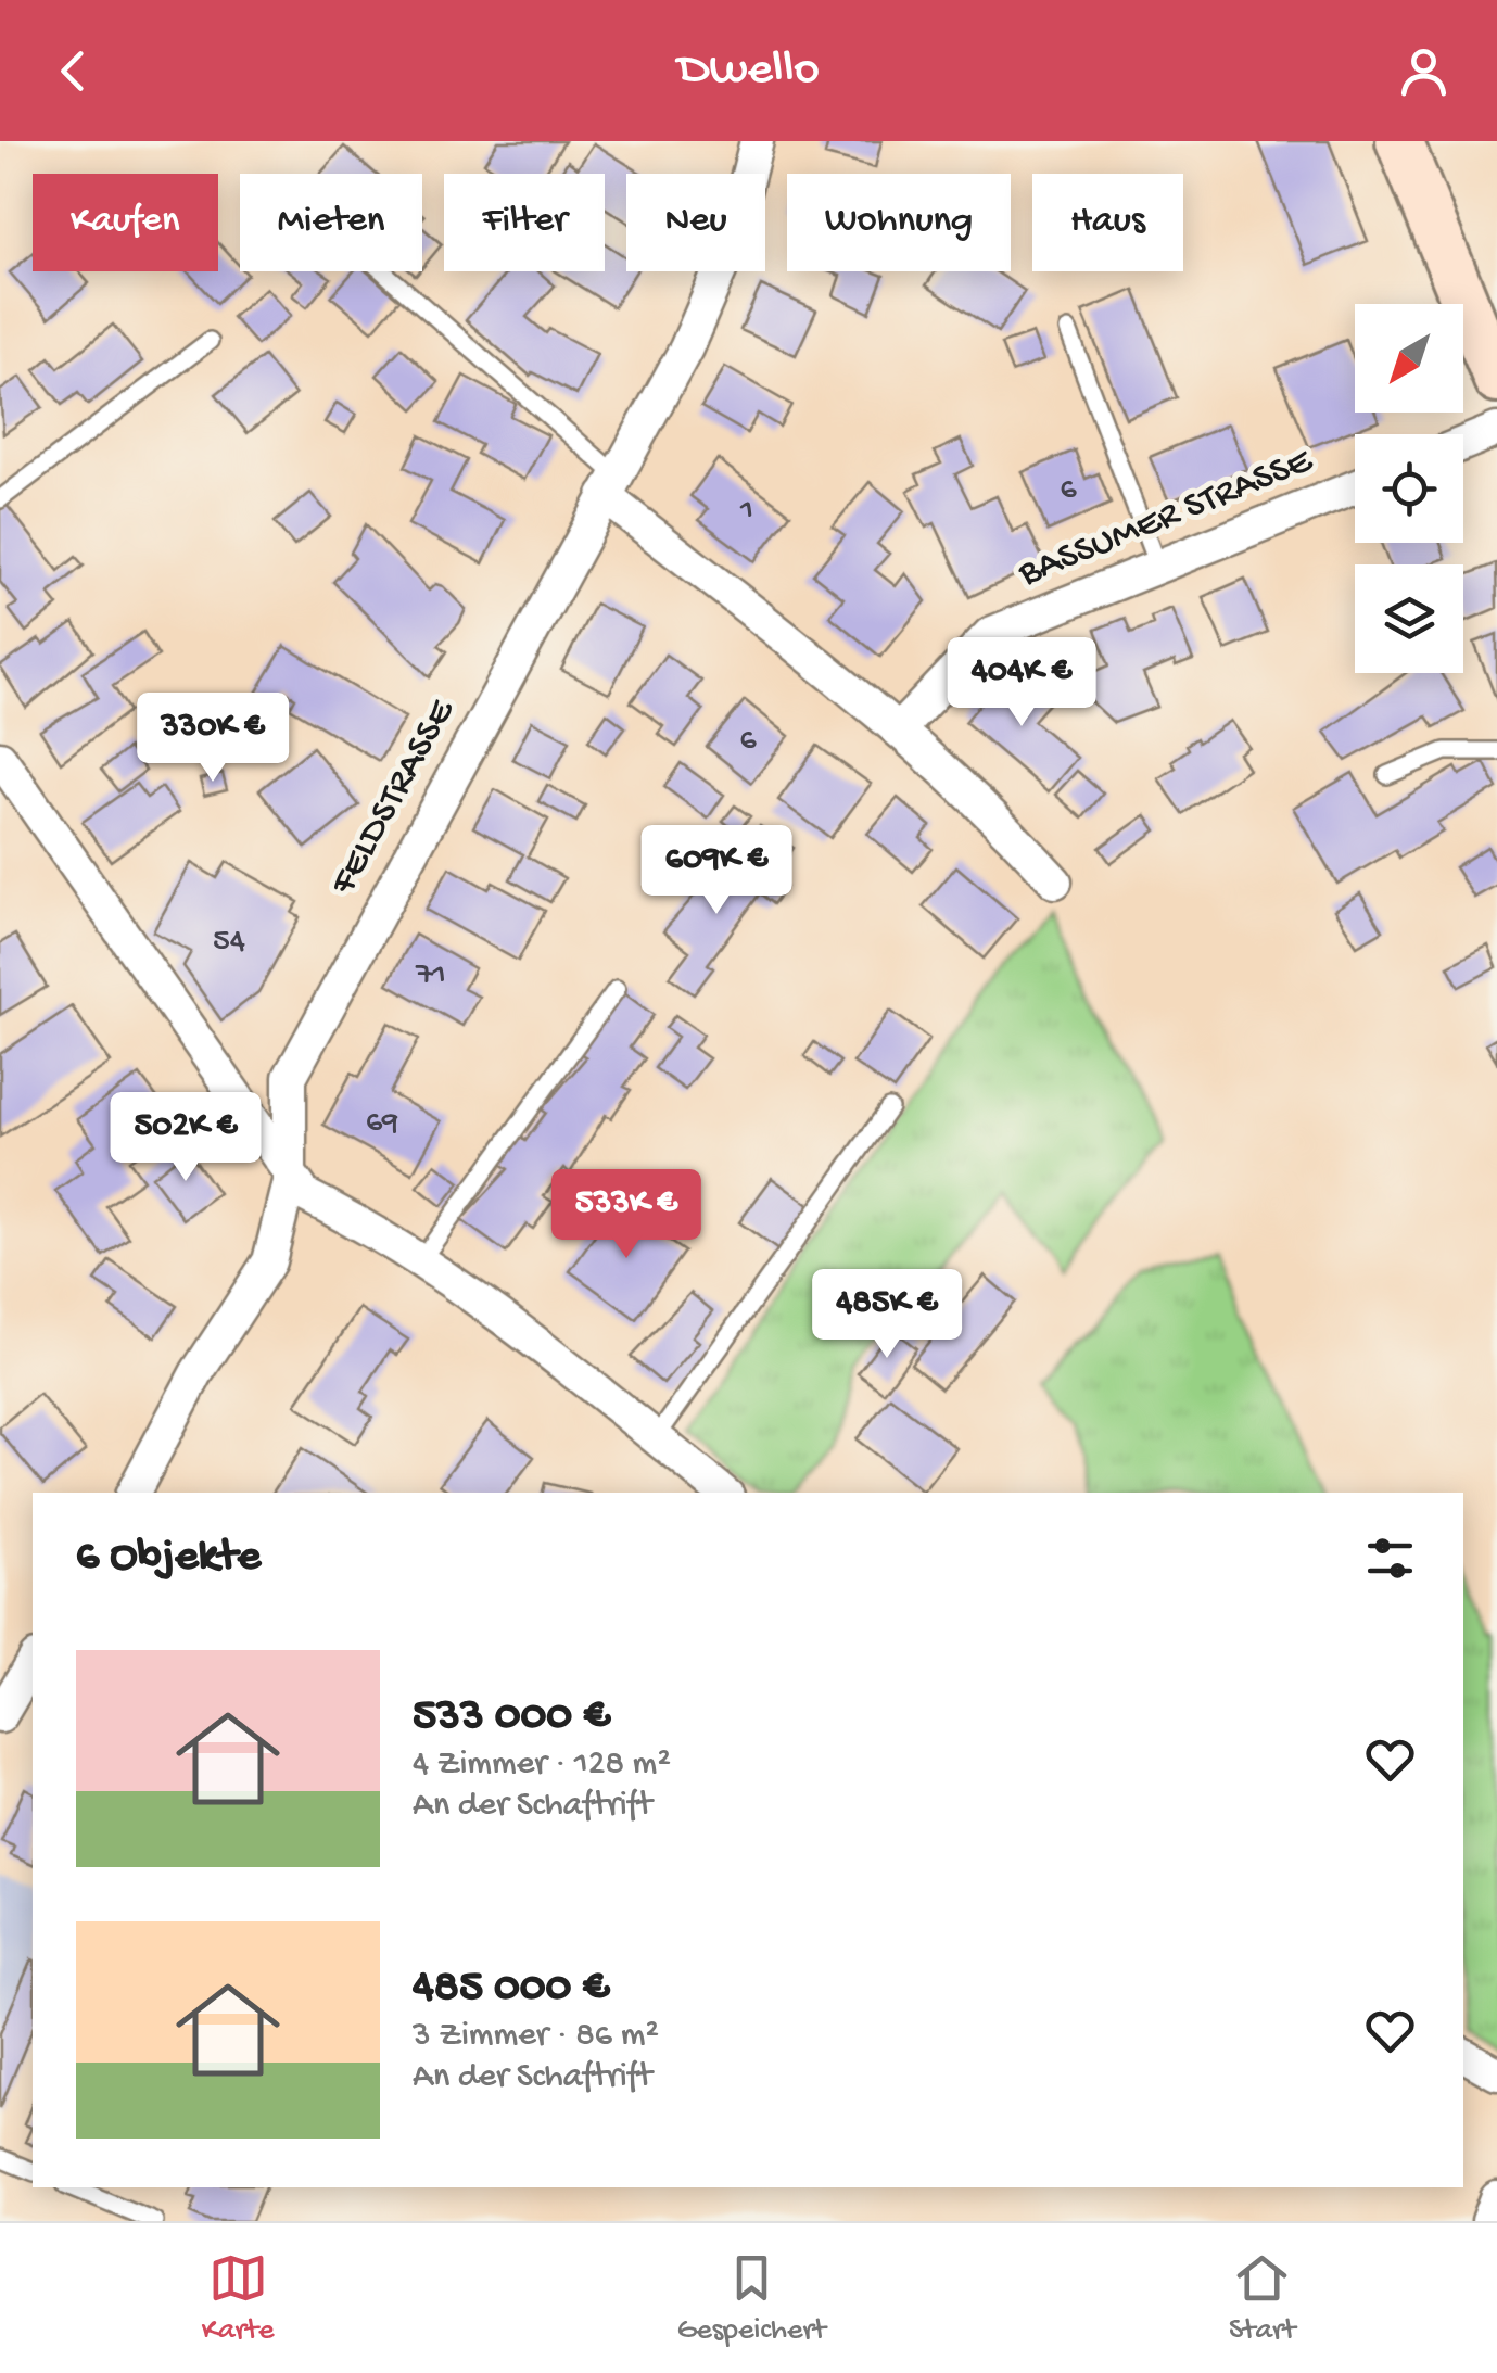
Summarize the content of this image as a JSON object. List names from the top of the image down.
{
  "streets": {
    "street": ["BASSUMER STRASSE", "FELDSTRASSE"]
  },
  "house_numbers": [
    "6",
    "1",
    "6",
    "54",
    "71",
    "69"
  ],
  "north": "bottom left",
  "page": {
    "header": "Dwello",
    "chip": [
      "Kaufen",
      "Mieten",
      "Filter",
      "Neu",
      "Wohnung",
      "Haus"
    ],
    "price": [
      "404K €",
      "330K €",
      "609K €",
      "502K €",
      "533K €",
      "485K €"
    ],
    "heading": "6 Objekte",
    "list": [
      {
        "name": "533 000 €",
        "note": "4 Zimmer · 128 m² · An der Schaftrift"
      },
      {
        "name": "485 000 €",
        "note": "3 Zimmer · 86 m² · An der Schaftrift"
      }
    ],
    "tabs": ["Karte", "Gespeichert", "Start"]
  }
}
